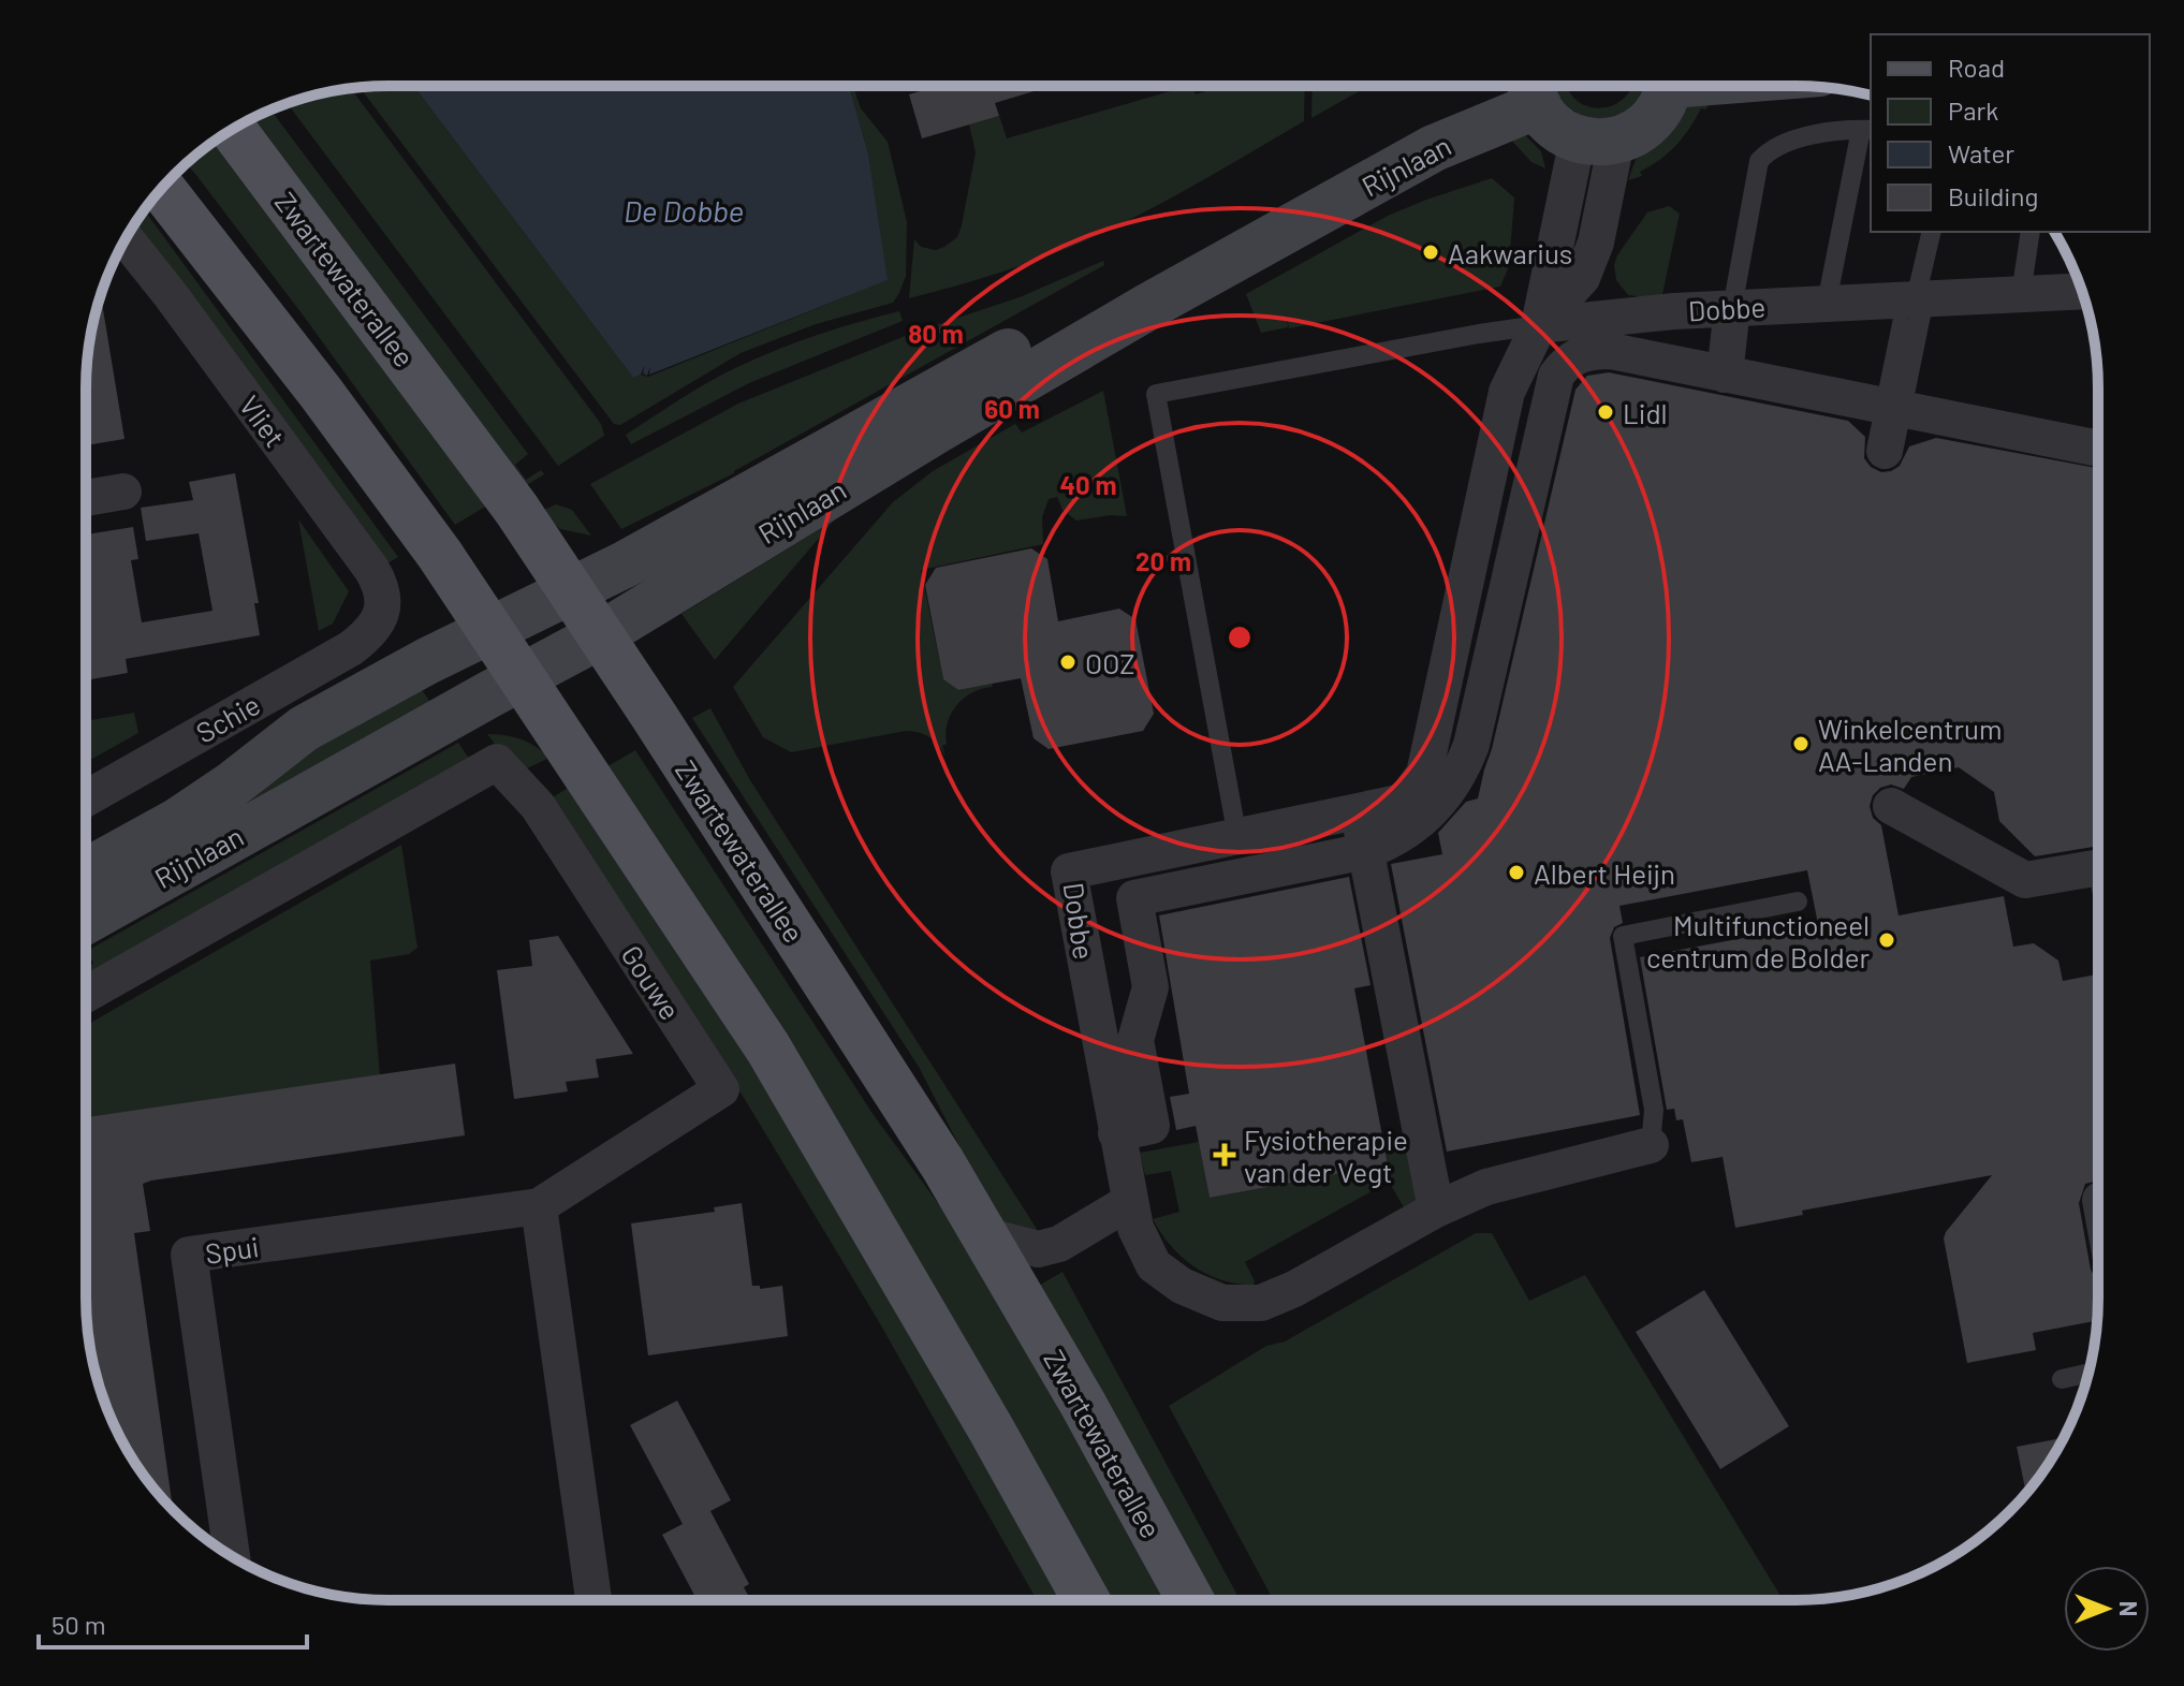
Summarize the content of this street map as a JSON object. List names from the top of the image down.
{
  "streets": {
    "main road": ["Zwartewaterallee"],
    "street": [
      "Rijnlaan",
      "Dobbe",
      "Vliet",
      "Schie",
      "Gouwe",
      "Spui"
    ]
  },
  "crossings": [
    ["Rijnlaan", "Zwartewaterallee"],
    ["Vliet", "Schie"],
    ["Gouwe", "Spui"]
  ],
  "water": ["De Dobbe"],
  "places": {
    "other": [
      "Aakwarius",
      "Lidl",
      "OOZ",
      "Winkelcentrum AA-Landen",
      "Albert Heijn",
      "Multifunctioneel centrum de Bolder"
    ],
    "health": ["Fysiotherapie van der Vegt"]
  },
  "legend": [
    "Road",
    "Park",
    "Water",
    "Building"
  ],
  "scale_bar": "50 m",
  "north": "right",
  "rings": [
    "80 m",
    "60 m",
    "40 m",
    "20 m"
  ]
}
